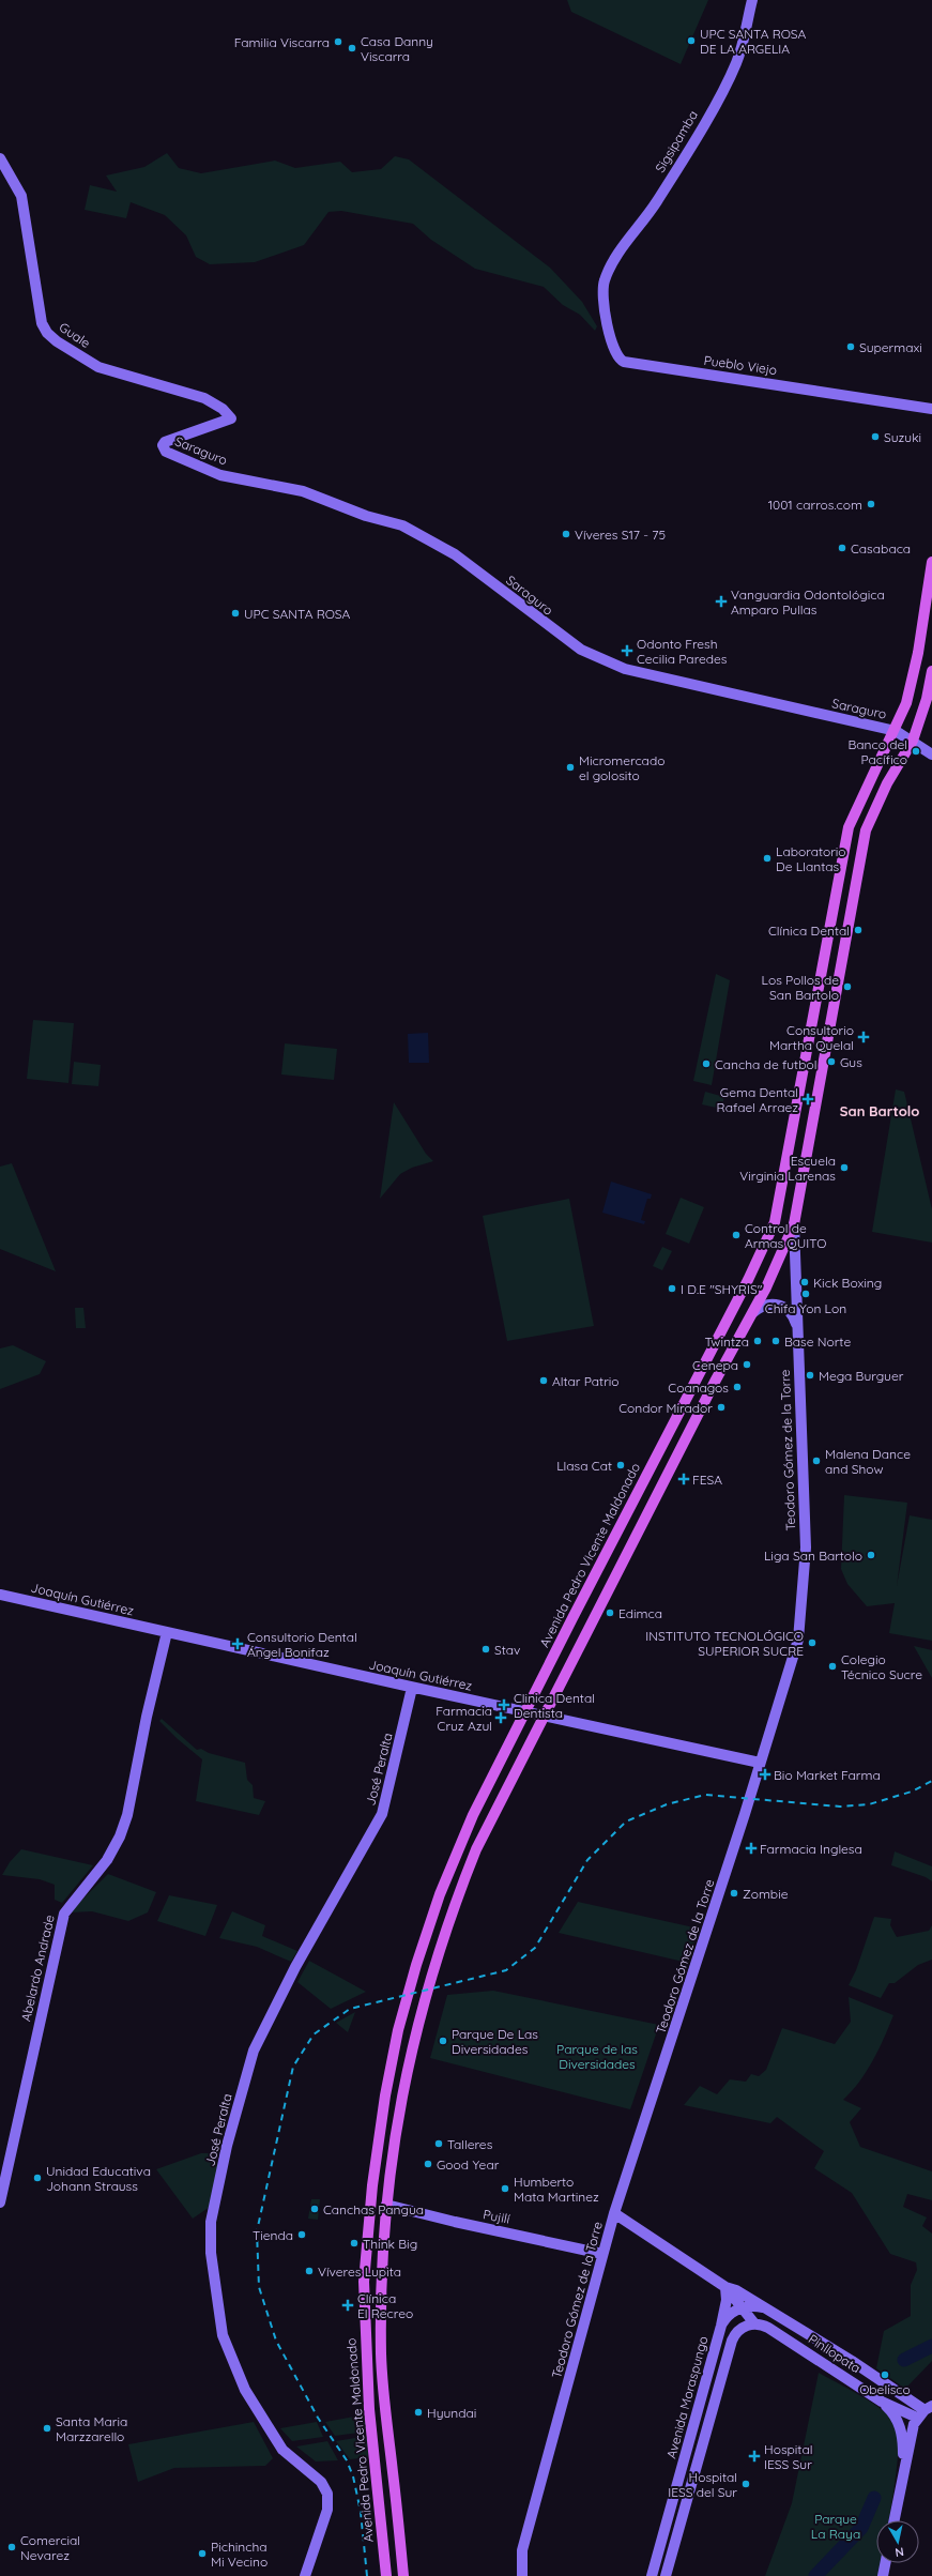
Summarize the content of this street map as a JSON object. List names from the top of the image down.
{
  "streets": {
    "main road": ["Avenida Pedro Vicente Maldonado"],
    "street": [
      "Sigsipamba",
      "Guale",
      "Pueblo Viejo",
      "Saraguro",
      "Teodoro Gómez de la Torre",
      "Joaquín Gutiérrez",
      "José Peralta",
      "Abelardo Andrade",
      "Pujilí",
      "Pinllopata",
      "Avenida Moraspungo"
    ]
  },
  "crossings": [
    ["Sigsipamba", "Pueblo Viejo"],
    ["Guale", "Saraguro"],
    ["Saraguro", "Avenida Pedro Vicente Maldonado"],
    ["Teodoro Gómez de la Torre", "Joaquín Gutiérrez"],
    ["Teodoro Gómez de la Torre", "Pujilí"],
    ["Teodoro Gómez de la Torre", "Pinllopata"],
    ["Avenida Pedro Vicente Maldonado", "Joaquín Gutiérrez"],
    ["Joaquín Gutiérrez", "José Peralta"],
    ["Joaquín Gutiérrez", "Abelardo Andrade"],
    ["Pinllopata", "Avenida Moraspungo"]
  ],
  "districts": ["San Bartolo"],
  "parks": ["Parque de las Diversidades", "Parque La Raya"],
  "places": {
    "other": [
      "UPC SANTA ROSA DE LA ARGELIA",
      "Familia Viscarra",
      "Casa Danny Viscarra",
      "Supermaxi",
      "Suzuki",
      "1001 carros.com",
      "Víveres S17 - 75",
      "Casabaca",
      "UPC SANTA ROSA",
      "Banco del Pacífico",
      "Micromercado el golosito",
      "Laboratorio De Llantas",
      "Clínica Dental",
      "Los Pollos de San Bartolo",
      "Gus",
      "Cancha de futbol",
      "Escuela Virginia Larenas",
      "Control de Armas QUITO",
      "Kick Boxing",
      "I D.E \"SHYRIS\"",
      "Chifa Yon Lon",
      "Twintza",
      "Base Norte",
      "Cenepa",
      "Mega Burguer",
      "Altar Patrio",
      "Coanagos",
      "Condor Mirador",
      "Malena Dance and Show",
      "Llasa Cat",
      "Liga San Bartolo",
      "Edimca",
      "INSTITUTO TECNOLÓGICO SUPERIOR SUCRE",
      "Stav",
      "Colegio Técnico Sucre",
      "Zombie",
      "Parque De Las Diversidades",
      "Talleres",
      "Good Year",
      "Unidad Educativa Johann Strauss",
      "Humberto Mata Martinez",
      "Canchas Pangua",
      "Tienda",
      "Think Big",
      "Víveres Lupita",
      "Obelisco",
      "Hyundai",
      "Santa Maria Marzzarello",
      "Hospital IESS del Sur",
      "Comercial Nevarez",
      "Pichincha Mi Vecino"
    ],
    "health": [
      "Vanguardia Odontológica Amparo Pullas",
      "Odonto Fresh Cecilia Paredes",
      "Consultorio Martha Quelal",
      "Gema Dental Rafael Arraez",
      "FESA",
      "Consultorio Dental Ángel Bonifaz",
      "Clinica Dental Dentista",
      "Farmacia Cruz Azul",
      "Bio Market Farma",
      "Farmacia Inglesa",
      "Clínica El Recreo",
      "Hospital IESS Sur"
    ]
  },
  "north": "bottom"
}
